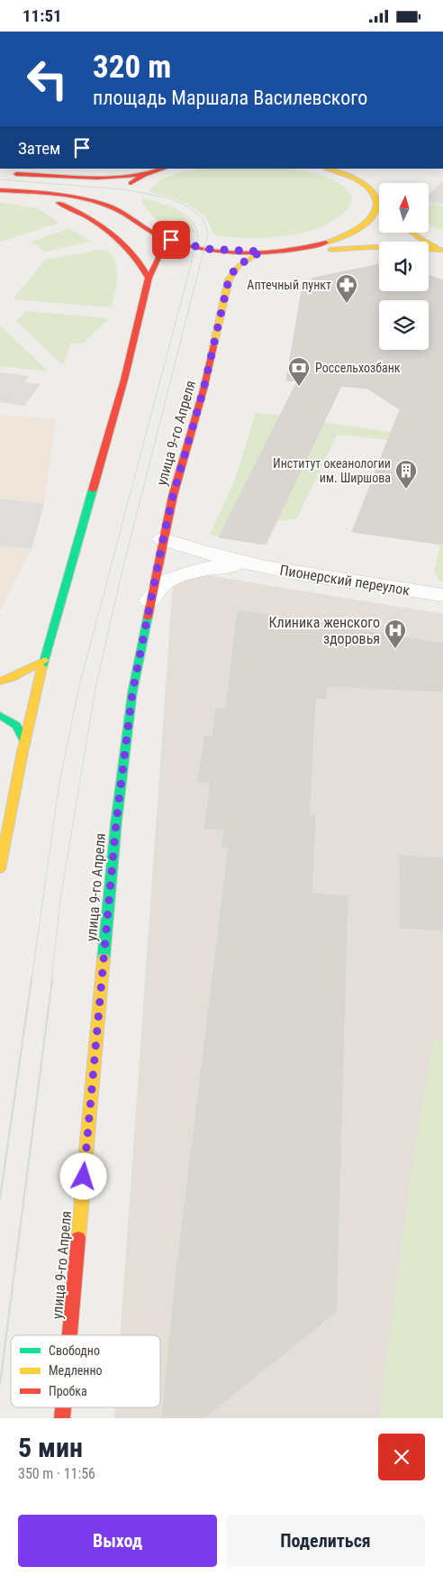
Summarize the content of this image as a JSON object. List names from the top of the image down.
{
  "streets": {
    "main road": ["улица 9-го Апреля"],
    "street": ["Пионерский переулок"]
  },
  "crossings": [
    ["улица 9-го Апреля", "Пионерский переулок"]
  ],
  "places": {
    "pharmacy": ["Аптечный пункт"],
    "bank": ["Россельхозбанк"],
    "building": ["Институт океанологии им. Ширшова"],
    "hospital": ["Клиника женского здоровья"]
  },
  "legend": ["Свободно", "Медленно", "Пробка"],
  "north": "top",
  "page": {
    "status": "11:51",
    "turn": ["320 m", "площадь Маршала Василевского"],
    "then": "Затем",
    "heading": ["5 мин", "350 m · 11:56"],
    "buttons": ["Выход", "Поделиться"]
  }
}
